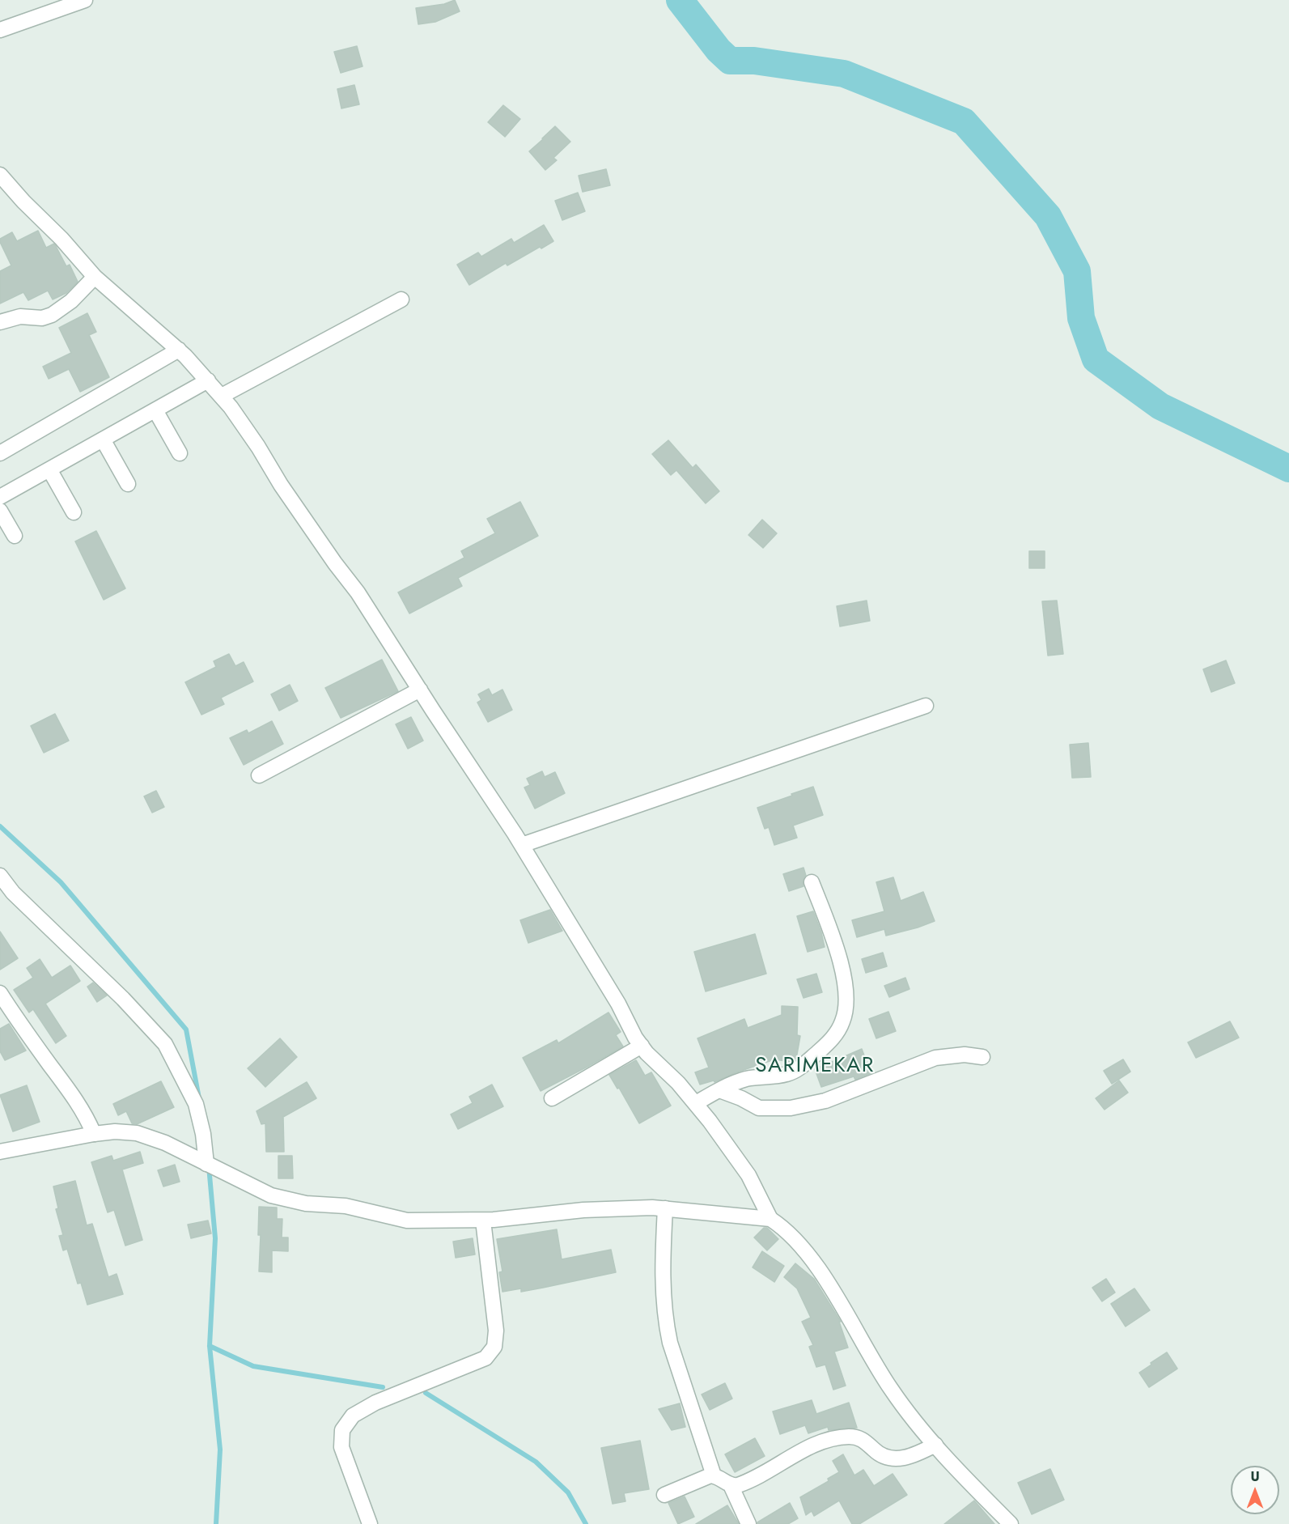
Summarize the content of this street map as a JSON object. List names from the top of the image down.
{
  "districts": ["SARIMEKAR"],
  "north": "top"
}
